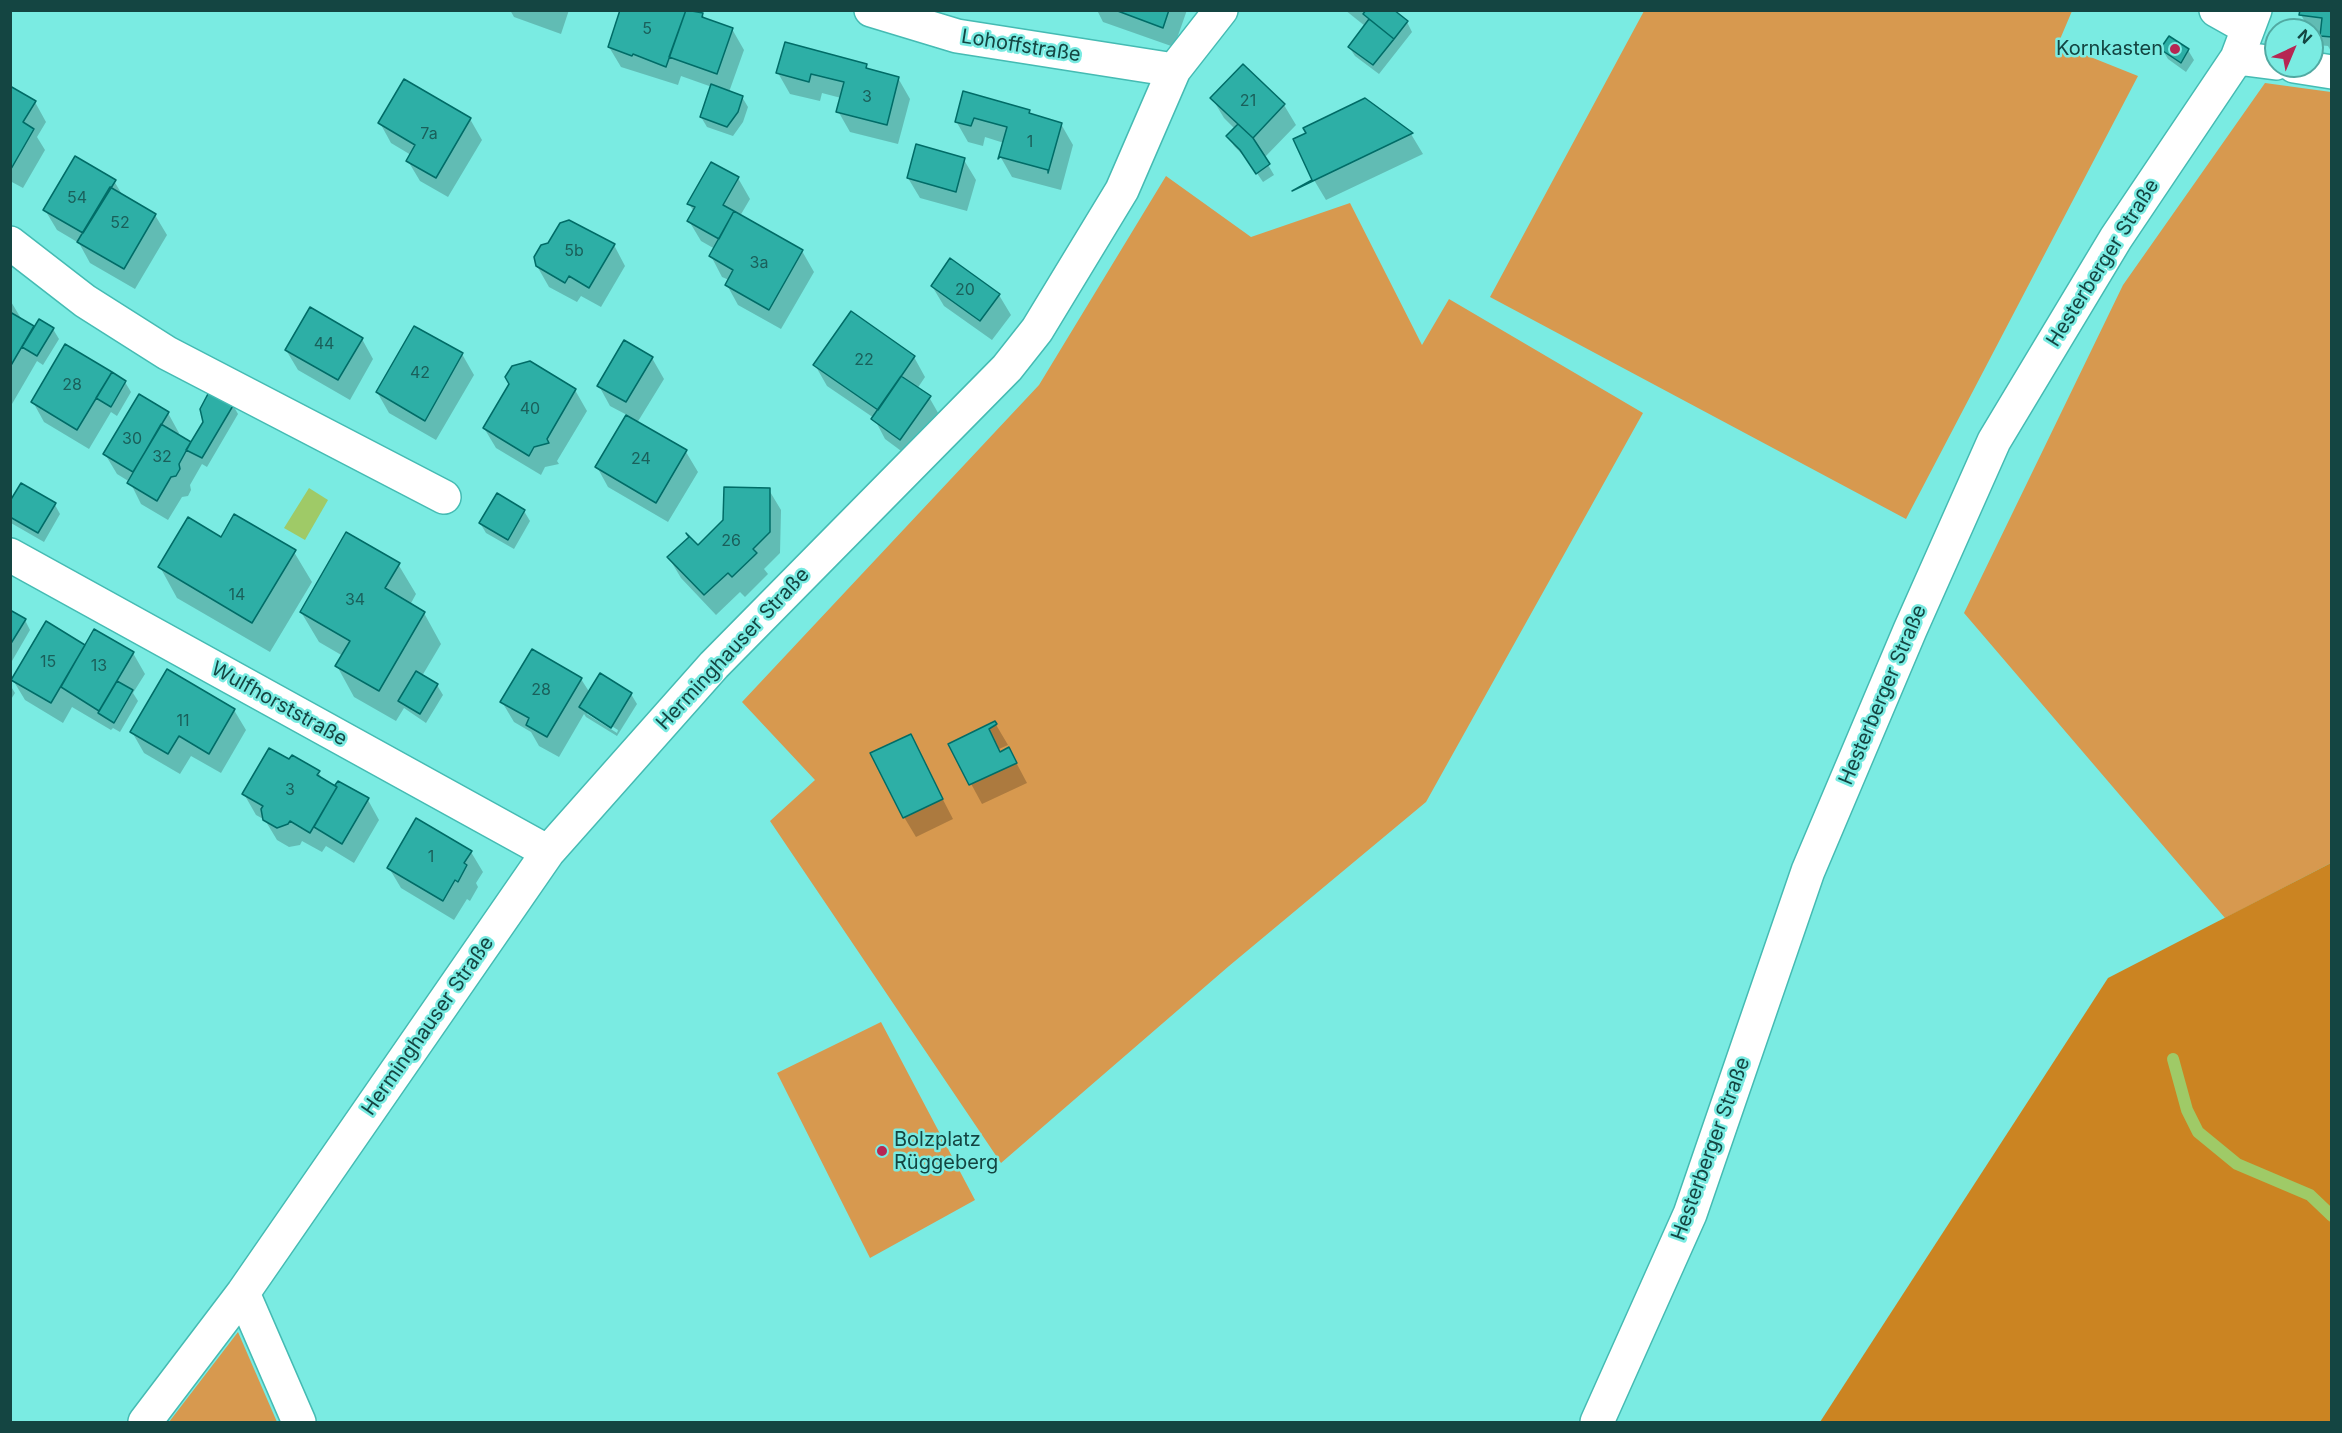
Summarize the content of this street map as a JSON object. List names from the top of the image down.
{
  "streets": {
    "street": [
      "Lohoffstraße",
      "Hesterberger Straße",
      "Herminghauser Straße",
      "Wulfhorststraße"
    ]
  },
  "crossings": [
    ["Lohoffstraße", "Herminghauser Straße"],
    ["Herminghauser Straße", "Wulfhorststraße"]
  ],
  "places": ["Kornkasten", "Bolzplatz Rüggeberg"],
  "house_numbers": [
    "5",
    "3",
    "21",
    "7a",
    "1",
    "54",
    "52",
    "5b",
    "3a",
    "20",
    "44",
    "22",
    "42",
    "28",
    "40",
    "30",
    "32",
    "24",
    "26",
    "14",
    "34",
    "15",
    "13",
    "28",
    "11",
    "3",
    "1"
  ],
  "north": "top right"
}
